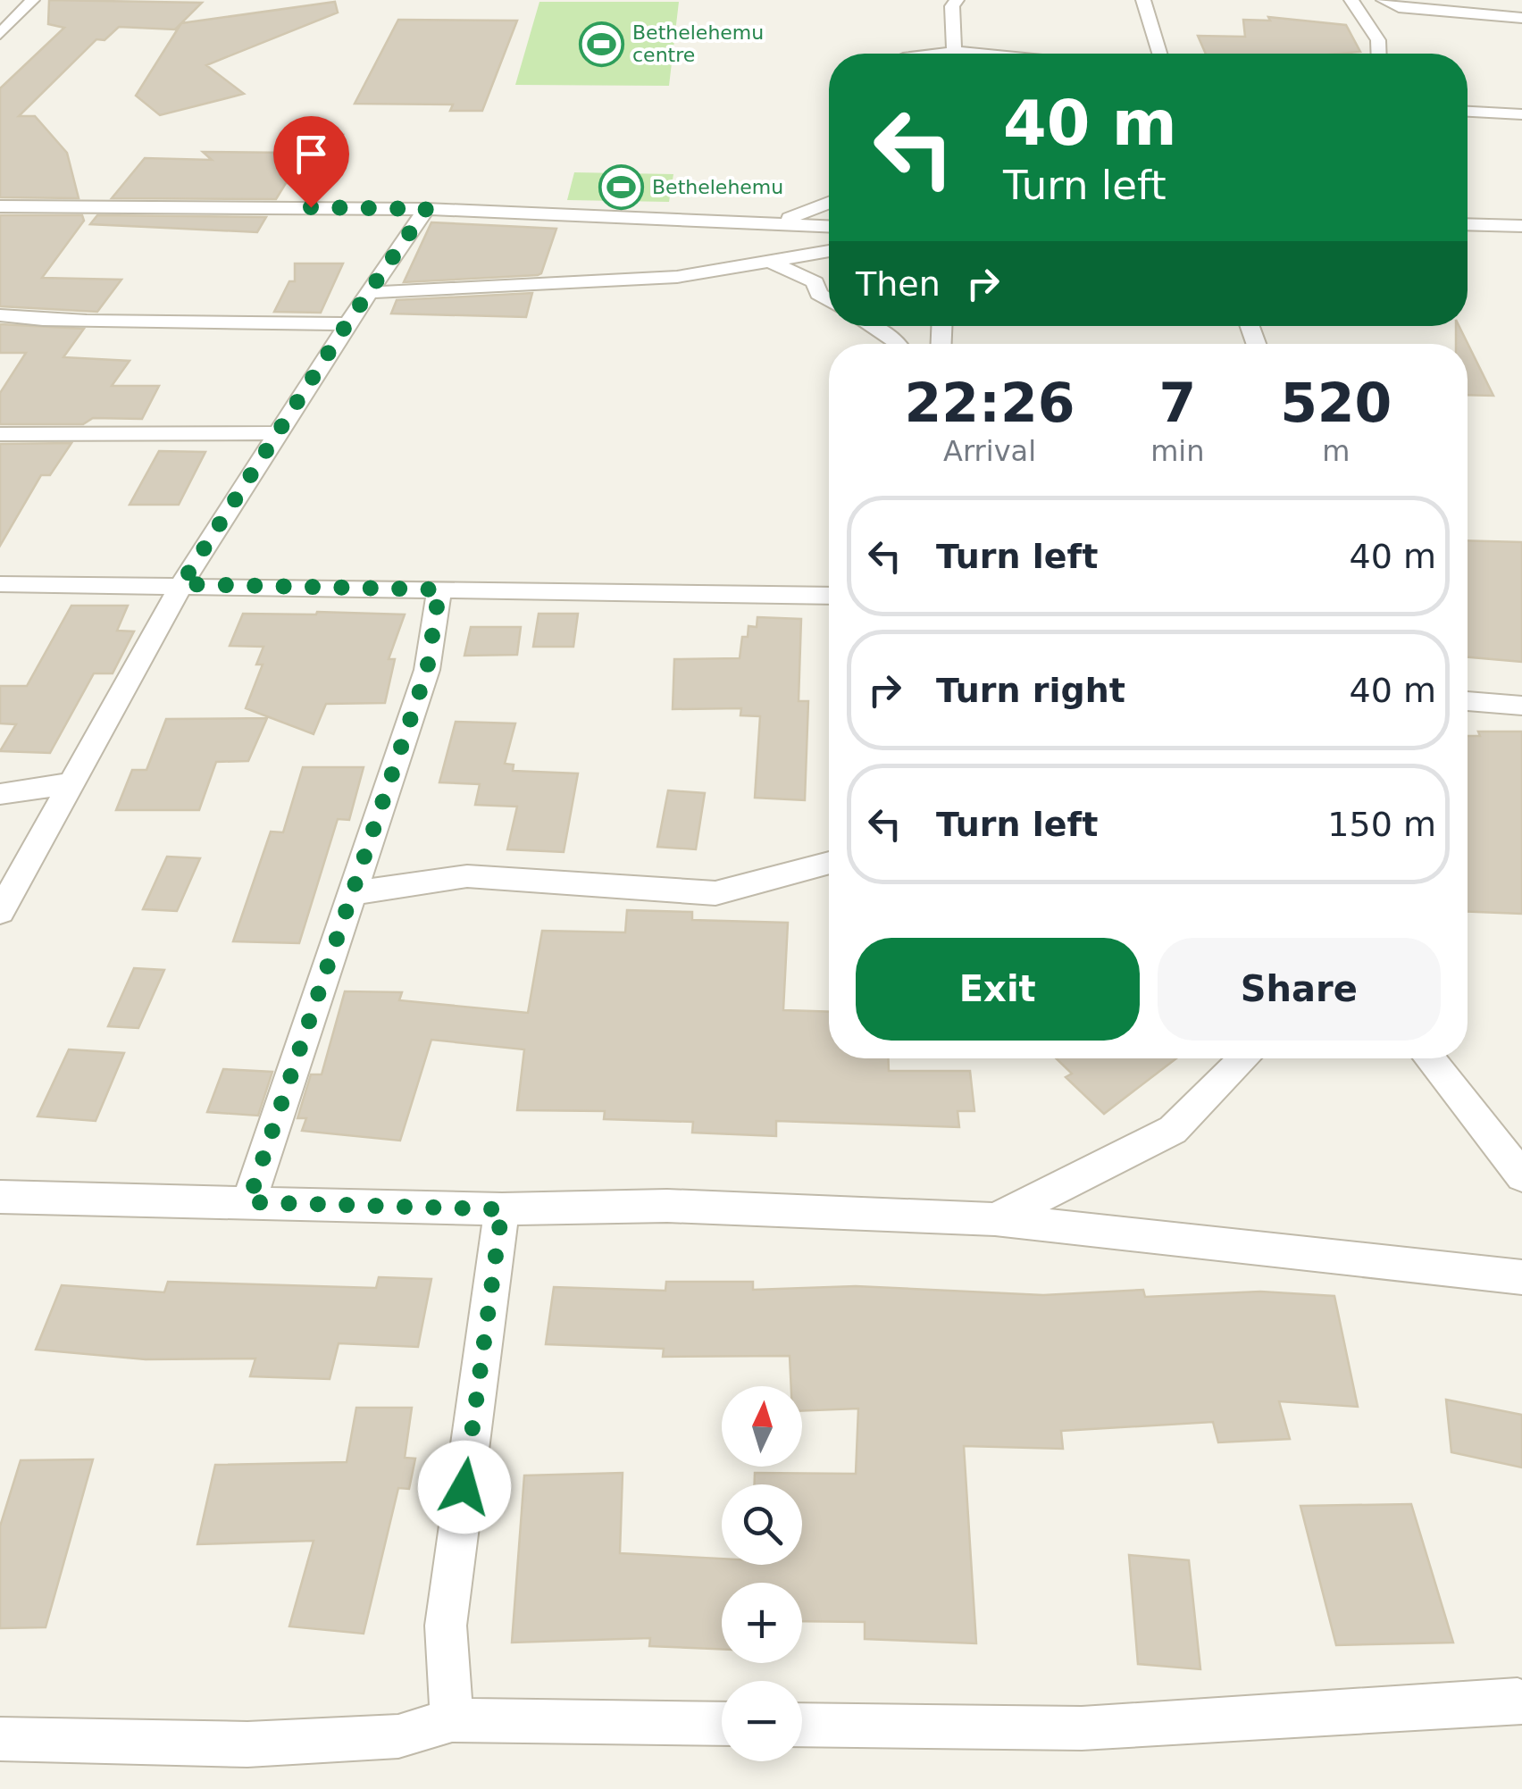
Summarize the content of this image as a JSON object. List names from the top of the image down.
{
  "places": {
    "sports": ["Bethelehemu centre", "Bethelehemu"]
  },
  "north": "top",
  "page": {
    "turn": ["40 m", "Turn left"],
    "then": "Then",
    "eta": [
      "22:26",
      "Arrival",
      "7",
      "min",
      "520",
      "m"
    ],
    "list": [
      {
        "name": "Turn left",
        "value": "40 m"
      },
      {
        "name": "Turn right",
        "value": "40 m"
      },
      {
        "name": "Turn left",
        "value": "150 m"
      }
    ],
    "buttons": ["Exit", "Share"],
    "map_buttons": ["+", "−"]
  }
}
